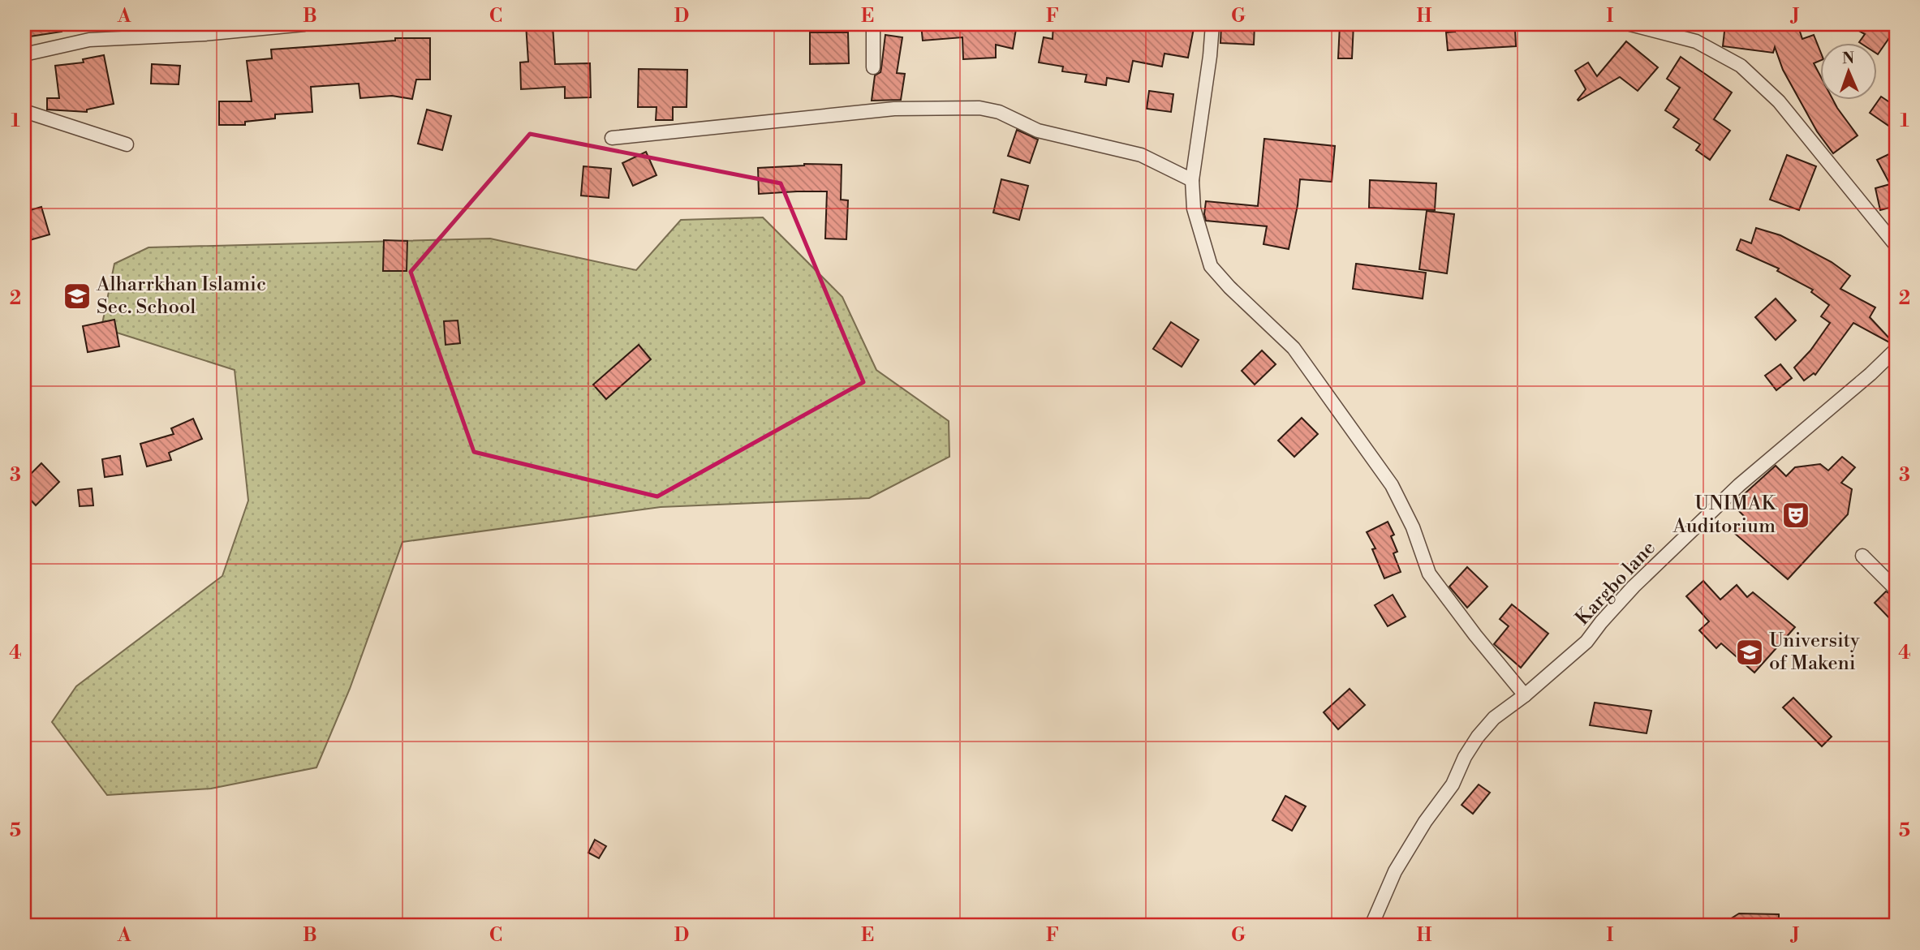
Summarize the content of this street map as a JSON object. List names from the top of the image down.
{
  "streets": {
    "street": ["Kargbo lane"]
  },
  "places": {
    "school or university": ["Alharrkhan Islamic Sec. School", "University of Makeni"],
    "theatre": ["UNIMAK Auditorium"]
  },
  "north": "top",
  "grid": {
    "columns": [
      "A",
      "B",
      "C",
      "D",
      "E",
      "F",
      "G",
      "H",
      "I",
      "J"
    ],
    "rows": [
      "1",
      "2",
      "3",
      "4",
      "5"
    ]
  }
}
